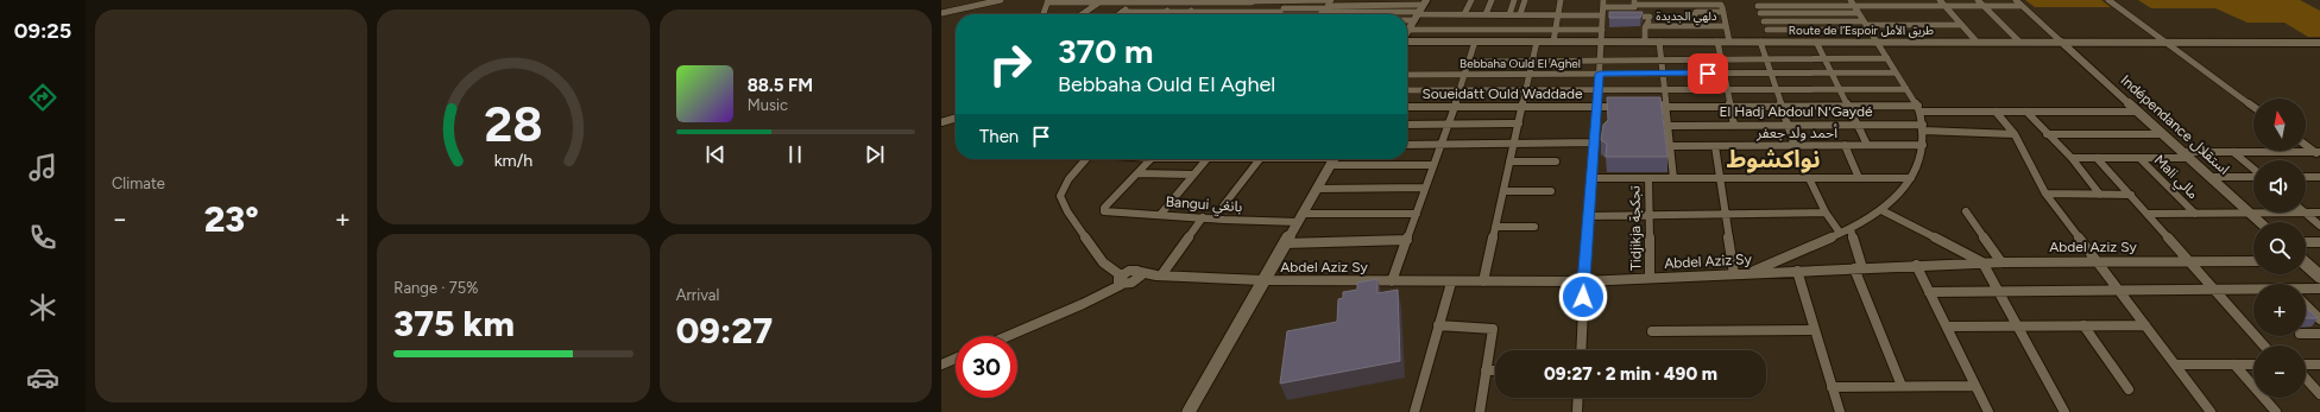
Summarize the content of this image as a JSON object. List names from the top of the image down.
{
  "streets": {
    "street": [
      "دلهي الجديدة",
      "Route de l’Espoir طريق الأمل",
      "Bebbaha Ould El Aghel",
      "Soueidatt Ould Waddade",
      "El Hadj Abdoul N'Gaydé",
      "Indépendance استقلال",
      "أحمد ولد جعفر",
      "Mali مالي",
      "Bangui بانغي",
      "Tidjikja تجكجة",
      "Abdel Aziz Sy"
    ]
  },
  "crossings": [
    ["Route de l’Espoir طريق الأمل", "Indépendance استقلال"],
    ["Tidjikja تجكجة", "Abdel Aziz Sy"]
  ],
  "districts": ["نواكشوط"],
  "north": "top",
  "page": {
    "tabs": "09:25",
    "tile": [
      "Climate",
      ["Range · 75%", "375 km"],
      ["Arrival", "09:27"]
    ],
    "turn": ["370 m", "Bebbaha Ould El Aghel"],
    "song": ["88.5 FM", "Music"],
    "map_buttons": ["+", "−"],
    "then": "Then",
    "heat": ["−", "23°", "+"],
    "limit": "30",
    "trip": "09:27 · 2 min · 490 m",
    "gauge": ["28", "km/h"]
  }
}
